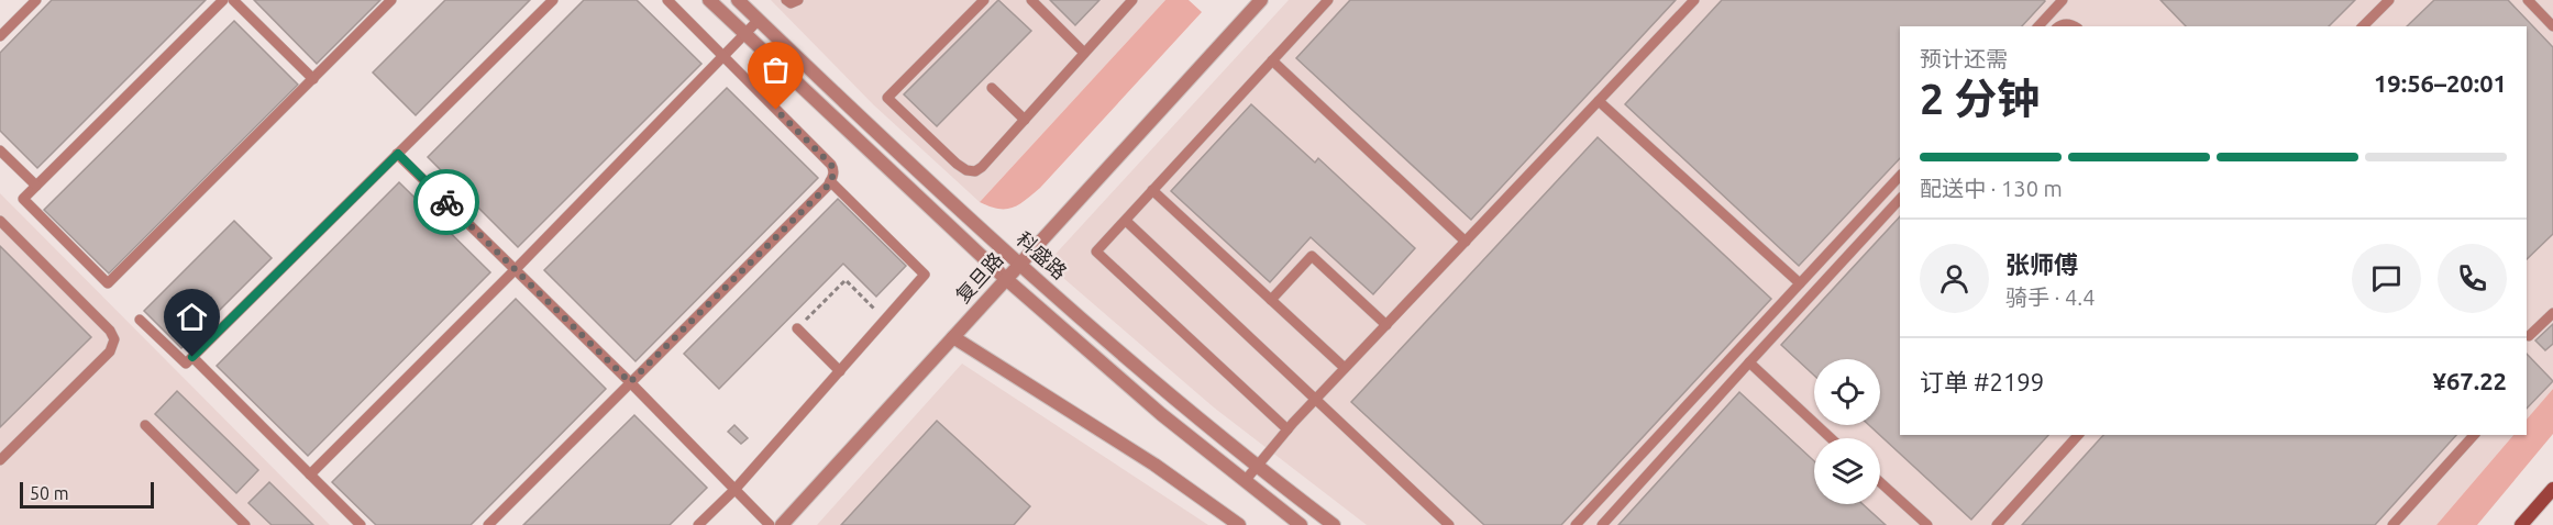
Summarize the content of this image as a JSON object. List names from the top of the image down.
{
  "streets": {
    "street": ["科盛路", "复旦路"]
  },
  "crossings": [
    ["科盛路", "复旦路"]
  ],
  "scale_bar": "50 m",
  "page": {
    "heading": ["2 分钟", "预计还需", "19:56–20:01"],
    "panel": [
      "张师傅",
      "骑手 · 4.4",
      "订单 #2199",
      "¥67.22"
    ],
    "bar": "配送中 · 130 m",
    "scale": "50 m"
  }
}
